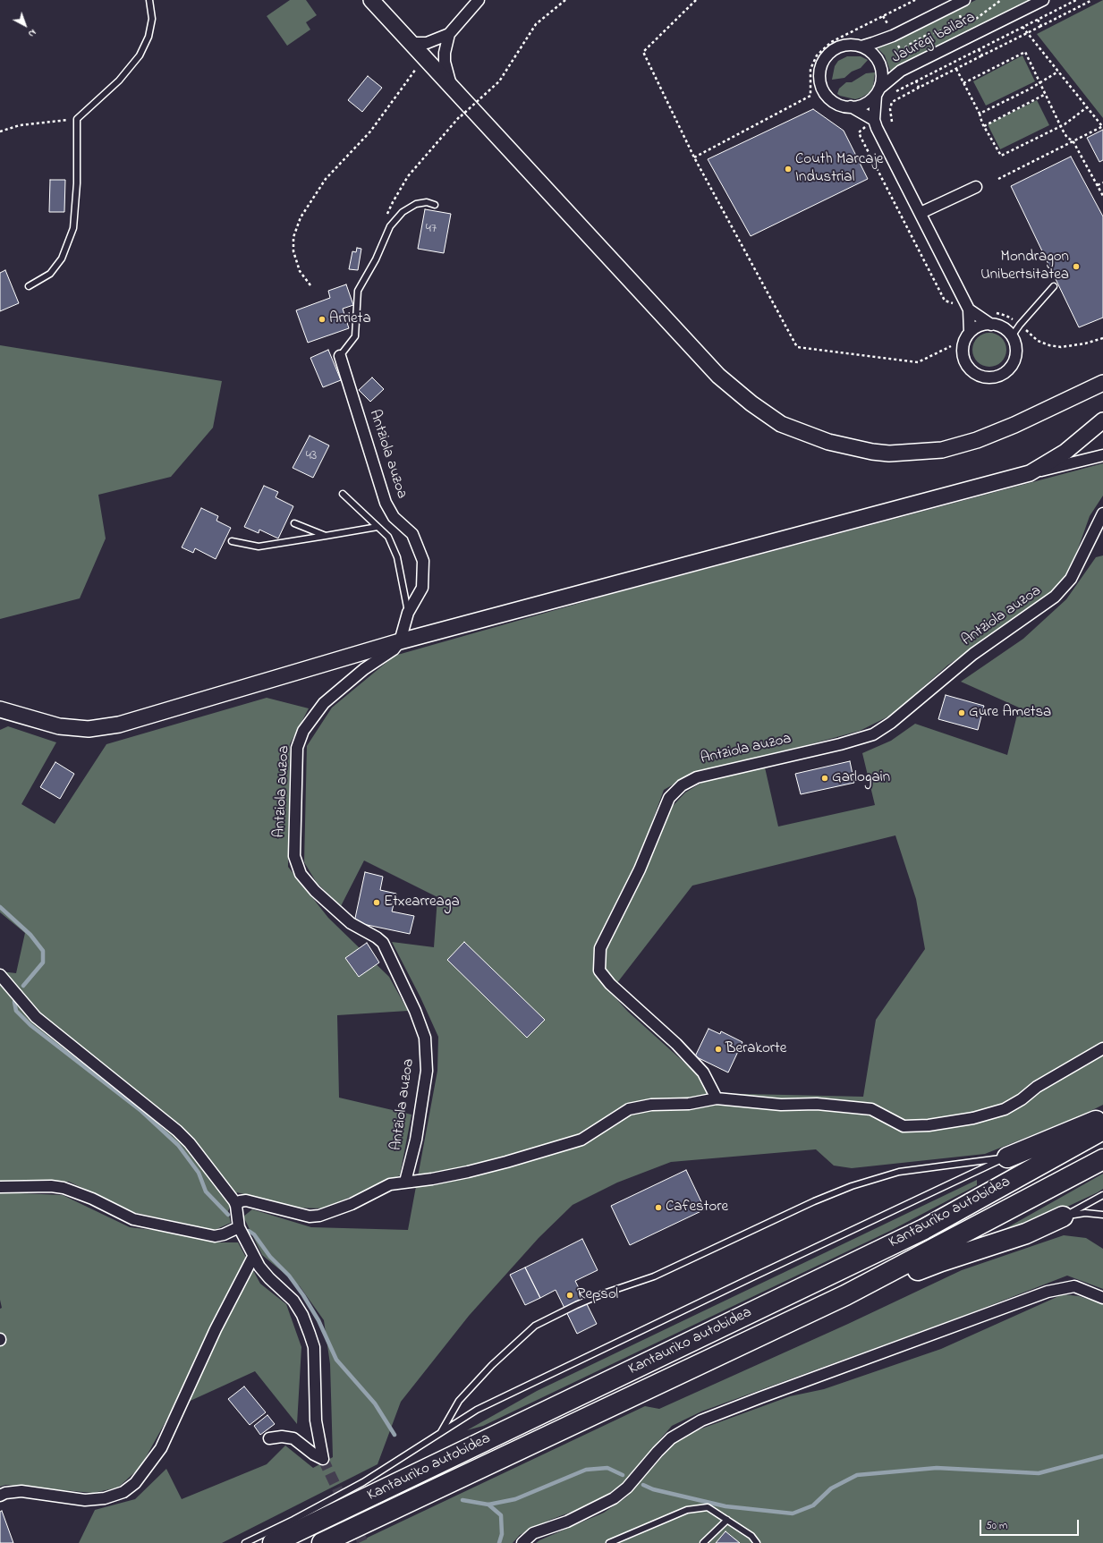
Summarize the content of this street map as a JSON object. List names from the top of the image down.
{
  "streets": {
    "highway": ["Kantauriko autobidea"],
    "street": ["Jauregi bailara", "Antziola auzoa"]
  },
  "places": [
    "Couth Marcaje Industrial",
    "Mondragon Unibertsitatea",
    "Arrieta",
    "Gure Ametsa",
    "Garlogain",
    "Etxearreaga",
    "Berakorte",
    "Cafestore",
    "Repsol"
  ],
  "house_numbers": ["47", "43"],
  "scale_bar": "50 m",
  "north": "bottom right"
}
